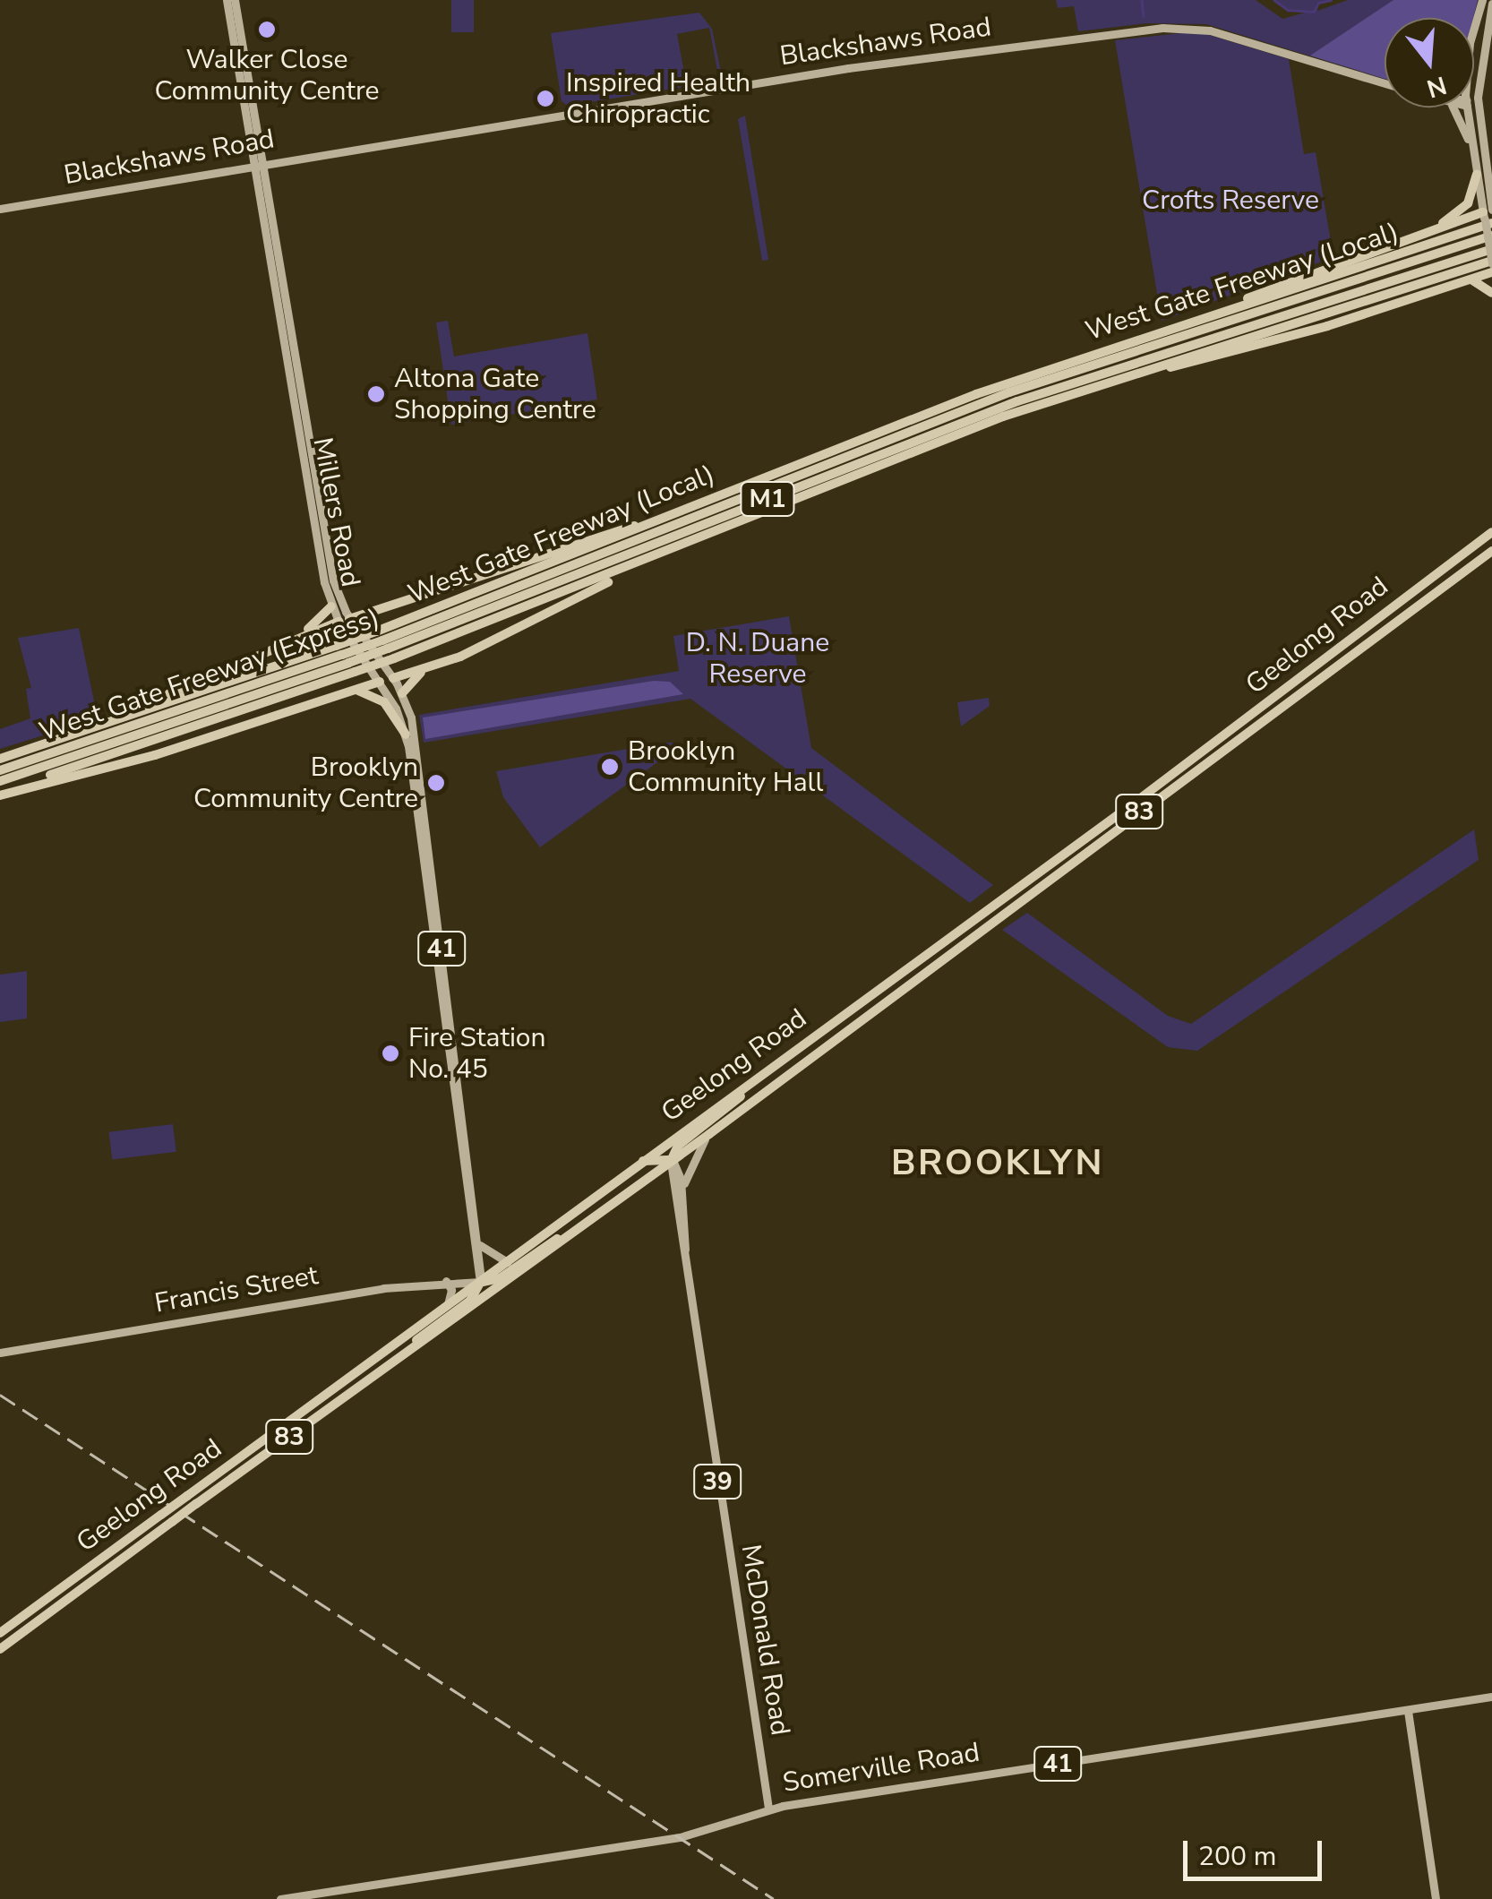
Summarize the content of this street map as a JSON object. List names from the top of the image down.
{
  "streets": {
    "highway": [
      "West Gate Freeway (Local)",
      "M1",
      "Geelong Road",
      "West Gate Freeway (Express)",
      "83"
    ],
    "main road": [
      "Blackshaws Road",
      "Millers Road",
      "41",
      "Francis Street",
      "39",
      "McDonald Road",
      "Somerville Road"
    ]
  },
  "crossings": [
    ["Blackshaws Road", "Millers Road"],
    ["West Gate Freeway (Local)", "West Gate Freeway (Express)"],
    ["Millers Road", "Geelong Road"],
    ["Geelong Road", "39"],
    ["Geelong Road", "McDonald Road"],
    ["39", "McDonald Road"],
    ["McDonald Road", "Somerville Road"]
  ],
  "districts": ["BROOKLYN"],
  "parks": ["Crofts Reserve", "D. N. Duane Reserve"],
  "places": [
    "Walker Close Community Centre",
    "Inspired Health Chiropractic",
    "Altona Gate Shopping Centre",
    "Brooklyn Community Hall",
    "Brooklyn Community Centre",
    "Fire Station No. 45"
  ],
  "scale_bar": "200 m",
  "north": "bottom"
}
